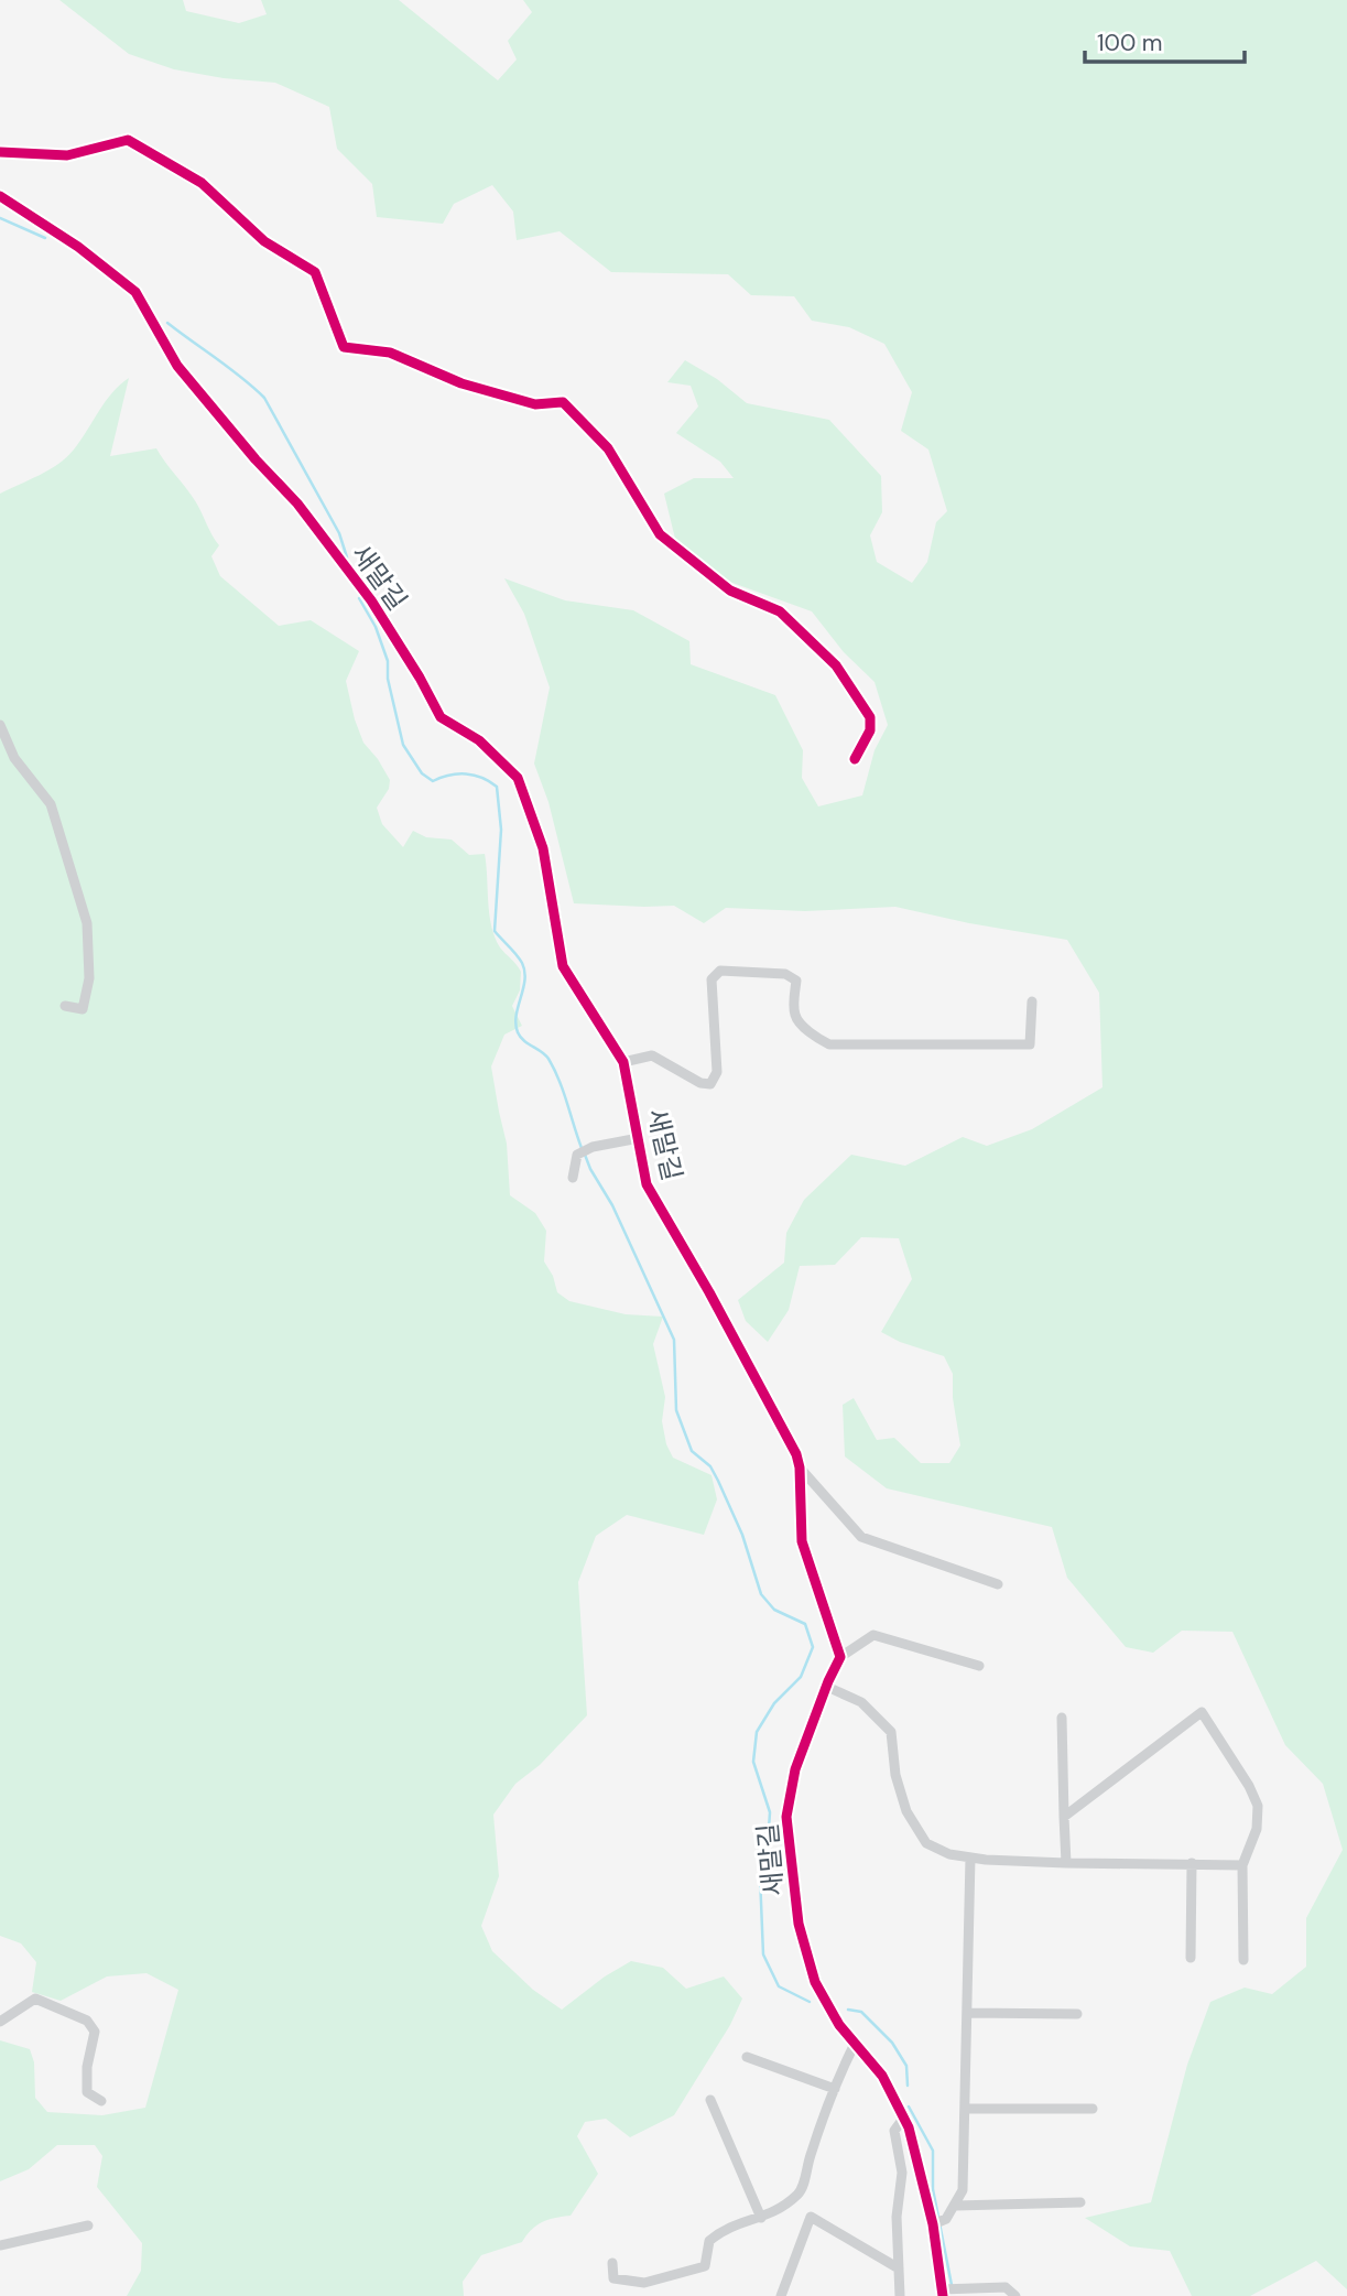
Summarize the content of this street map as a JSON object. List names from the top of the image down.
{
  "streets": {
    "street": ["새말길"]
  },
  "scale_bar": "100 m"
}
